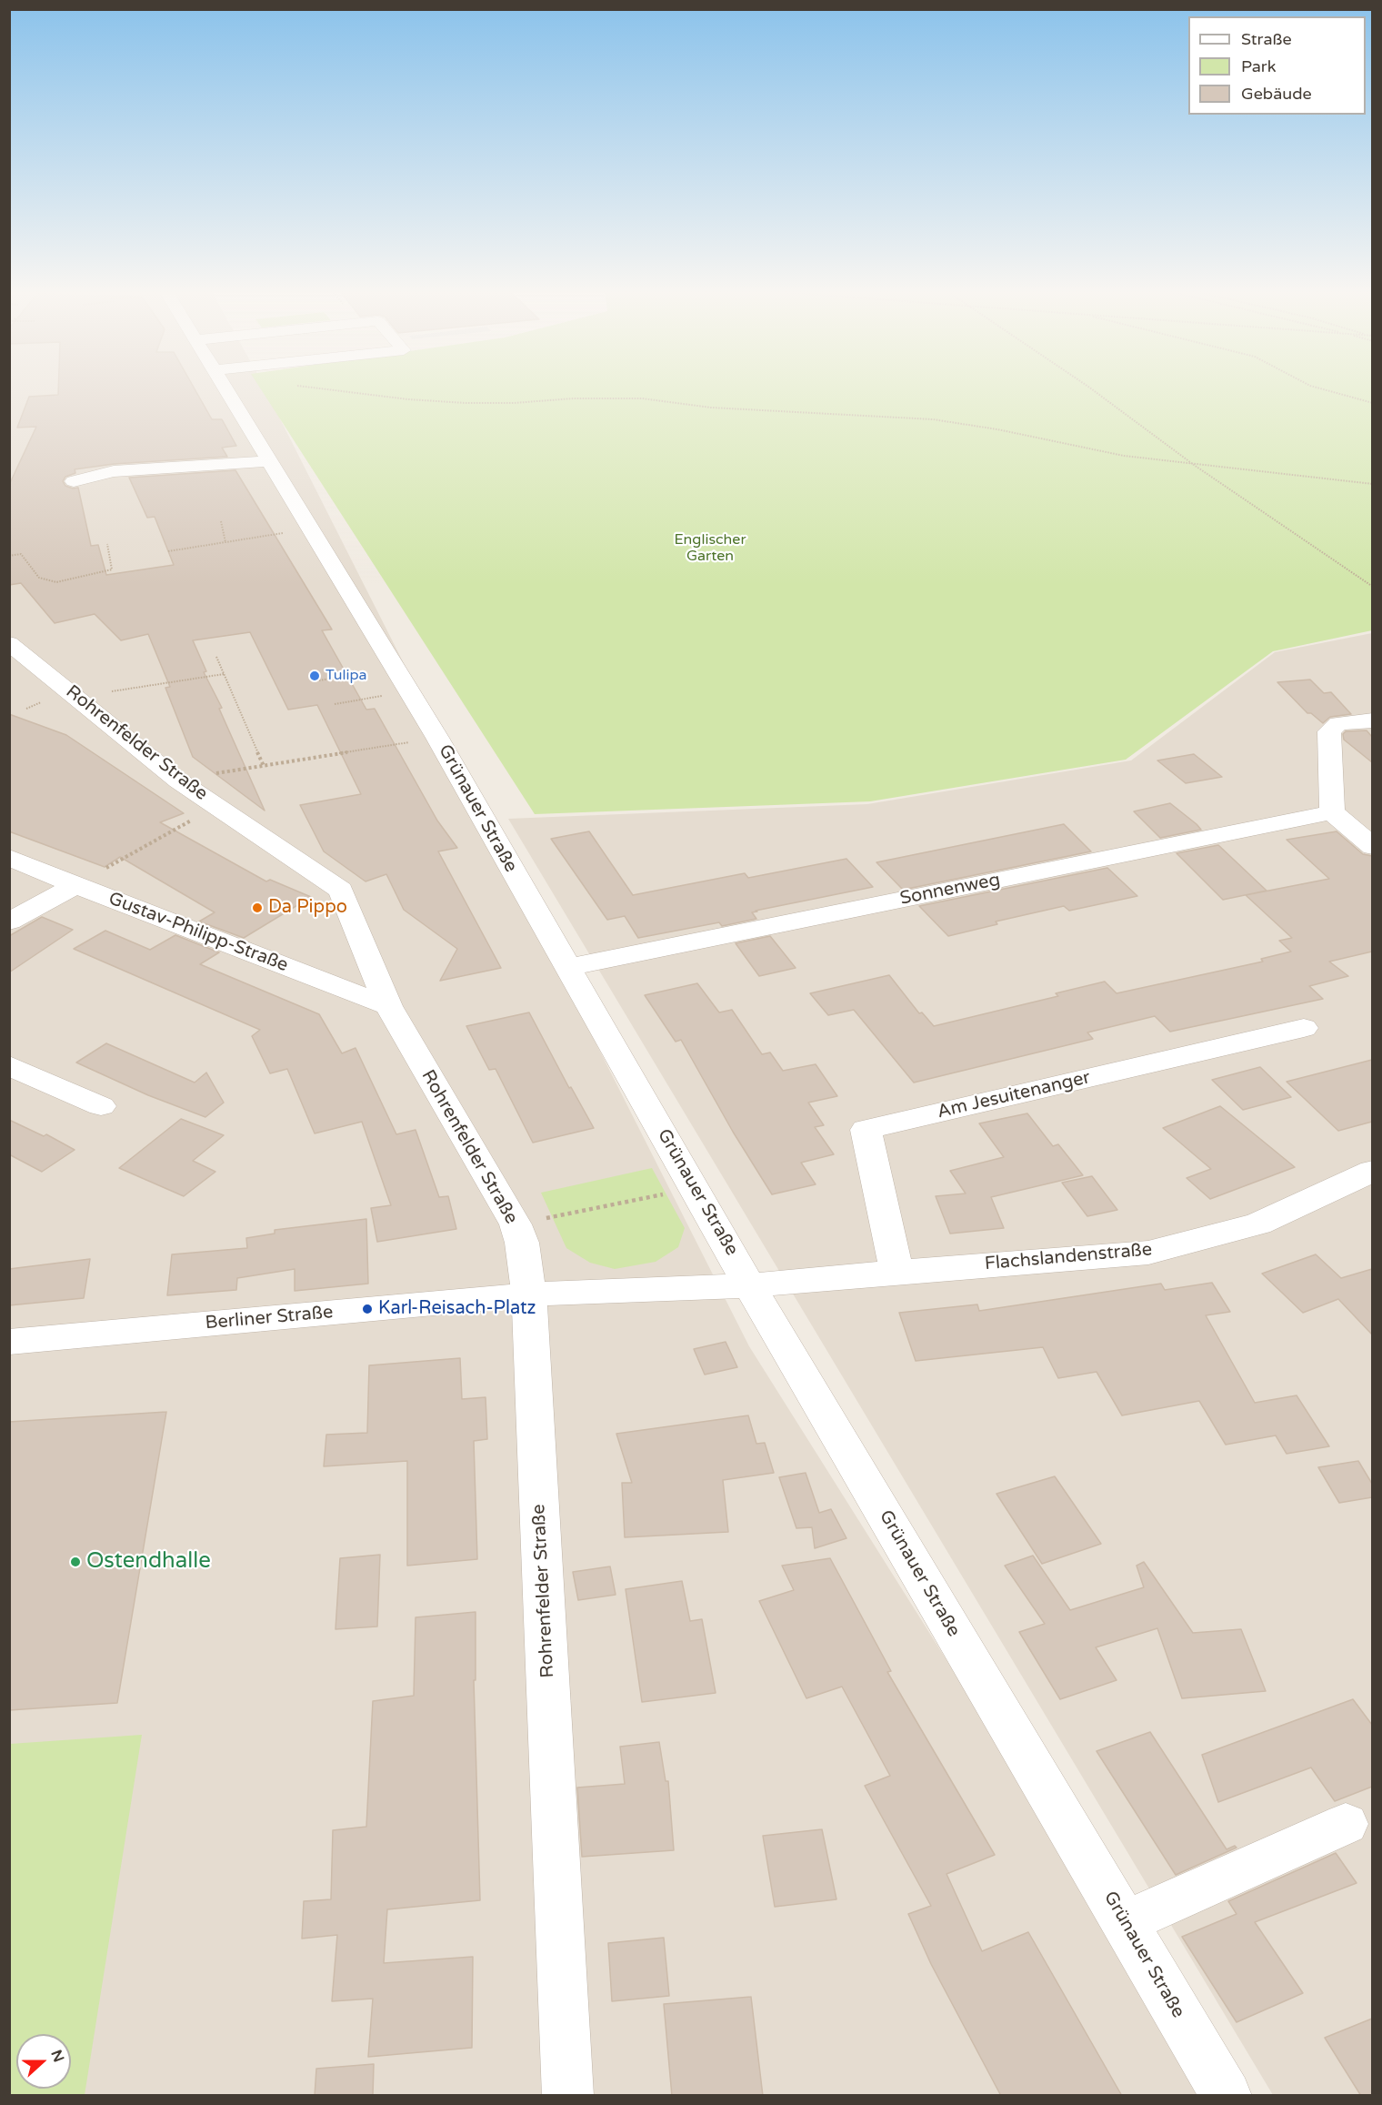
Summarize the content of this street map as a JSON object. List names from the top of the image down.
{
  "streets": {
    "street": [
      "Rohrenfelder Straße",
      "Grünauer Straße",
      "Sonnenweg",
      "Gustav-Philipp-Straße",
      "Am Jesuitenanger",
      "Flachslandenstraße",
      "Berliner Straße"
    ]
  },
  "crossings": [
    ["Rohrenfelder Straße", "Gustav-Philipp-Straße"],
    ["Rohrenfelder Straße", "Berliner Straße"],
    ["Grünauer Straße", "Sonnenweg"],
    ["Grünauer Straße", "Flachslandenstraße"],
    ["Am Jesuitenanger", "Flachslandenstraße"]
  ],
  "parks": ["Englischer Garten"],
  "places": [
    "Tulipa",
    "Da Pippo",
    "Karl-Reisach-Platz",
    "Ostendhalle"
  ],
  "legend": ["Straße", "Park", "Gebäude"],
  "north": "right"
}
